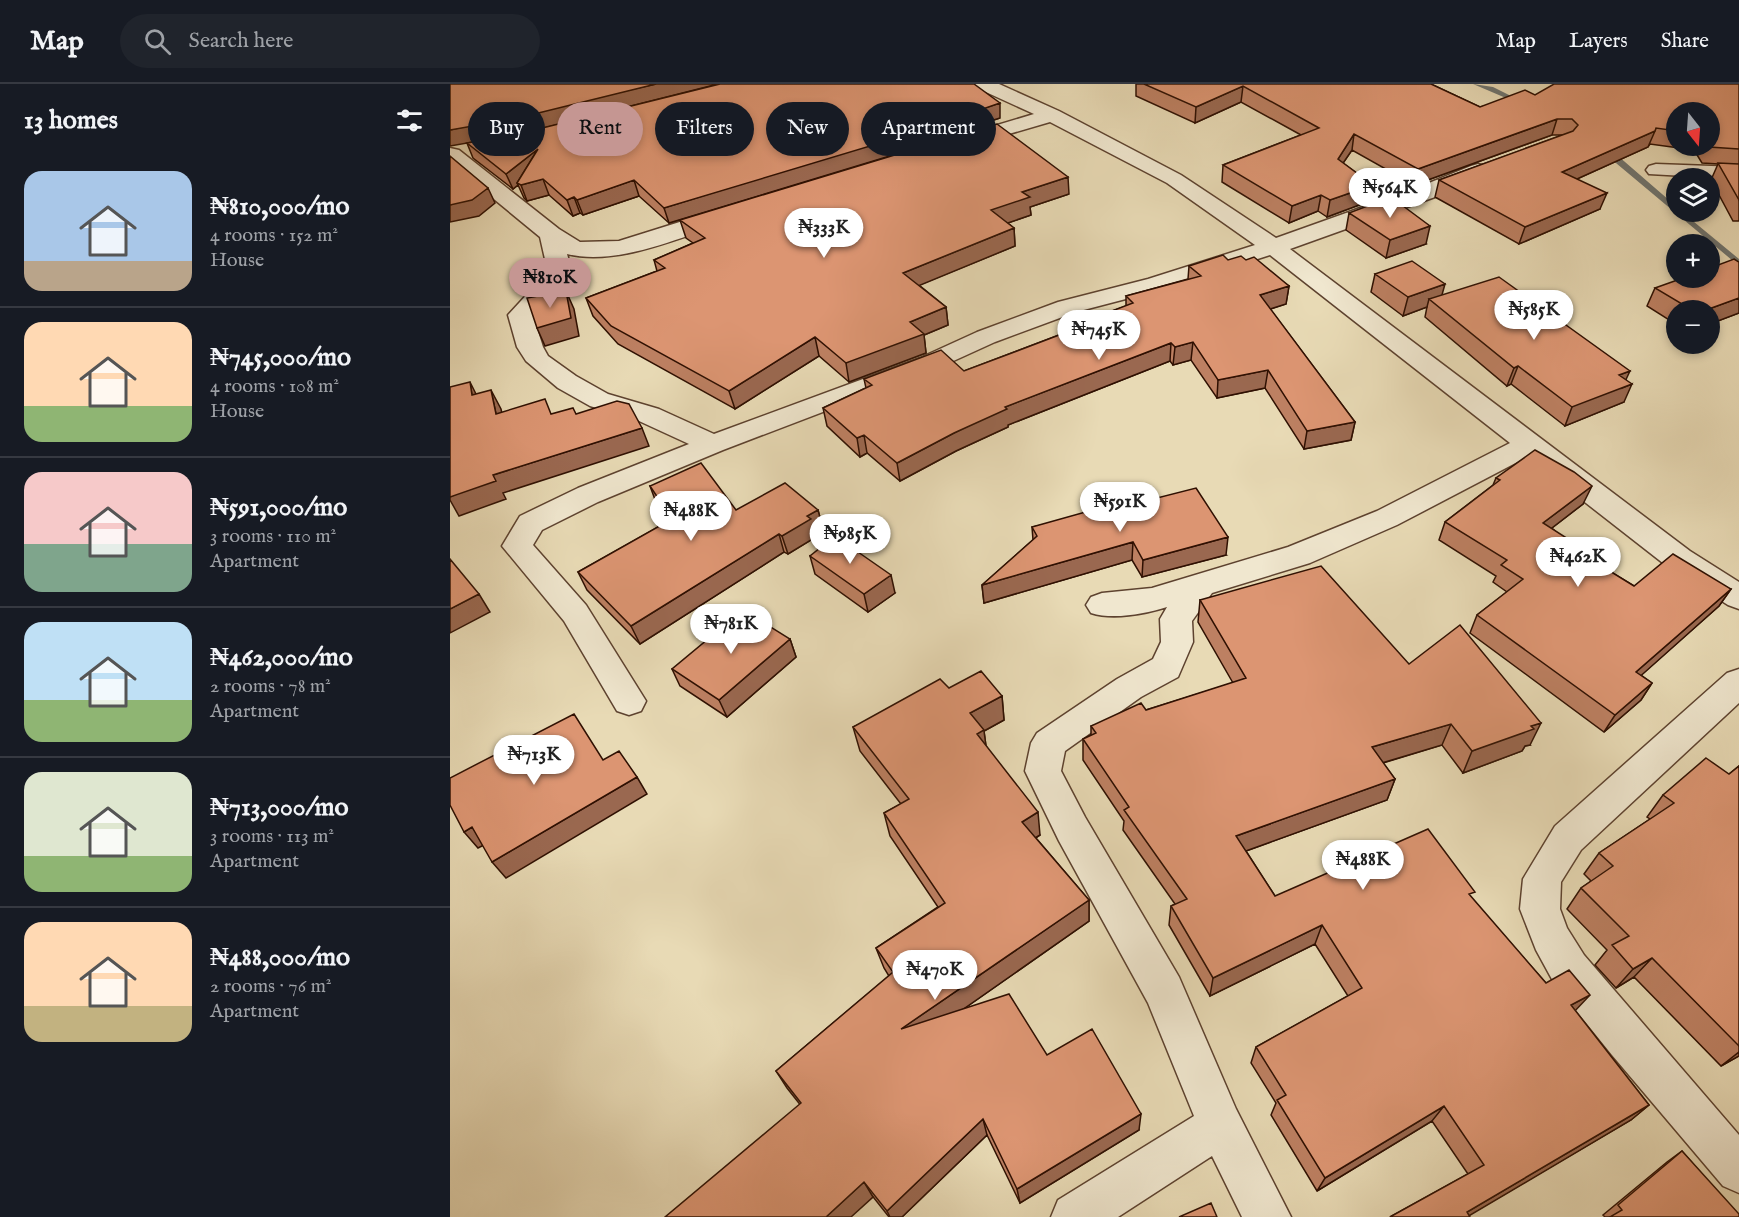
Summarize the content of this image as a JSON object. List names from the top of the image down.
{
  "north": "bottom",
  "page": {
    "header": "Map",
    "search": "Search here",
    "nav": ["Map", "Layers", "Share"],
    "heading": "13 homes",
    "map_buttons": ["+", "−"],
    "chip": [
      "Buy",
      "Rent",
      "Filters",
      "New",
      "Apartment"
    ],
    "list": [
      {
        "name": "₦810,000/mo",
        "note": "4 rooms · 152 m² · House"
      },
      {
        "name": "₦745,000/mo",
        "note": "4 rooms · 108 m² · House"
      },
      {
        "name": "₦591,000/mo",
        "note": "3 rooms · 110 m² · Apartment"
      },
      {
        "name": "₦462,000/mo",
        "note": "2 rooms · 78 m² · Apartment"
      },
      {
        "name": "₦713,000/mo",
        "note": "3 rooms · 113 m² · Apartment"
      },
      {
        "name": "₦488,000/mo",
        "note": "2 rooms · 76 m² · Apartment"
      }
    ],
    "price": [
      "₦564K",
      "₦333K",
      "₦810K",
      "₦585K",
      "₦745K",
      "₦591K",
      "₦488K",
      "₦985K",
      "₦462K",
      "₦781K",
      "₦713K",
      "₦488K",
      "₦470K"
    ]
  }
}
